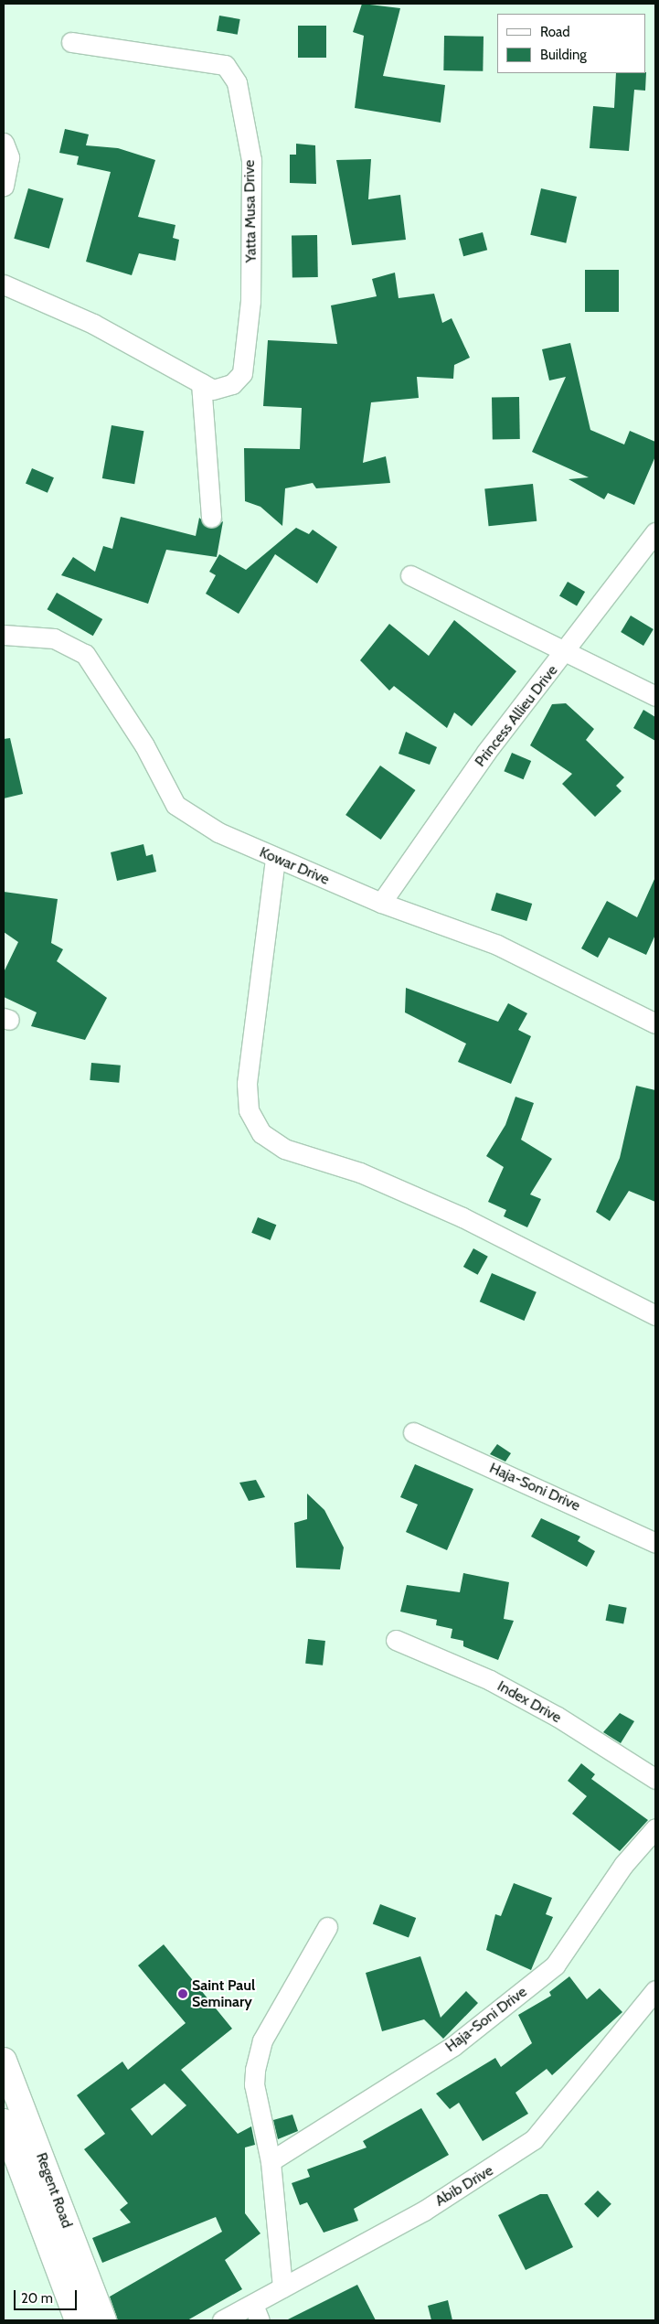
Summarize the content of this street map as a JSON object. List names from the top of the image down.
{
  "streets": {
    "main road": ["Regent Road"],
    "street": [
      "Yatta Musa Drive",
      "Princess Allieu Drive",
      "Kowar Drive",
      "Haja-Soni Drive",
      "Index Drive",
      "Abib Drive"
    ]
  },
  "crossings": [
    ["Princess Allieu Drive", "Kowar Drive"]
  ],
  "places": ["Saint Paul Seminary"],
  "legend": ["Road", "Building"],
  "scale_bar": "20 m"
}
